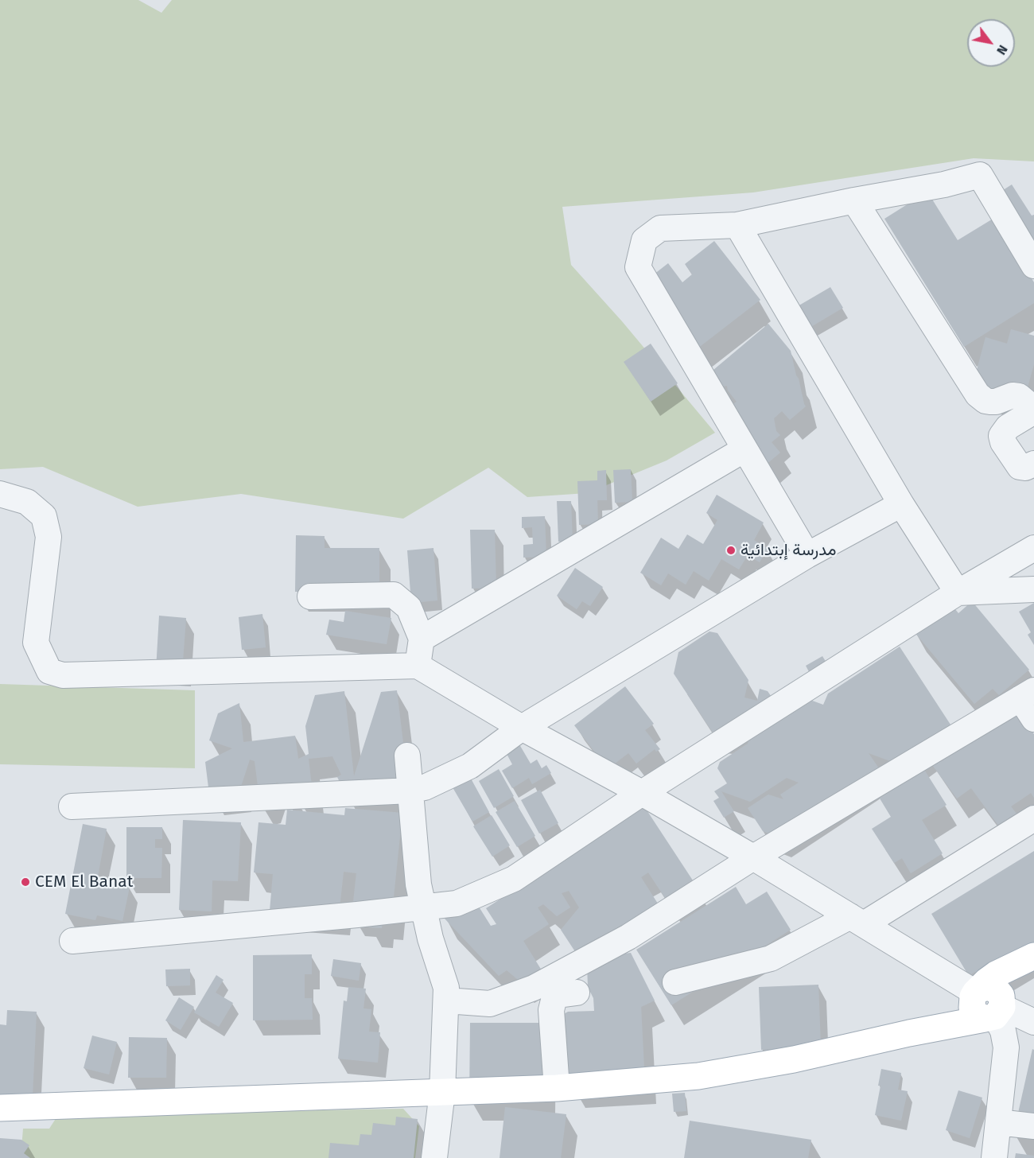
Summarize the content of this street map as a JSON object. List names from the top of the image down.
{
  "places": ["مدرسة إبتدائية", "CEM El Banat"],
  "north": "bottom right"
}
